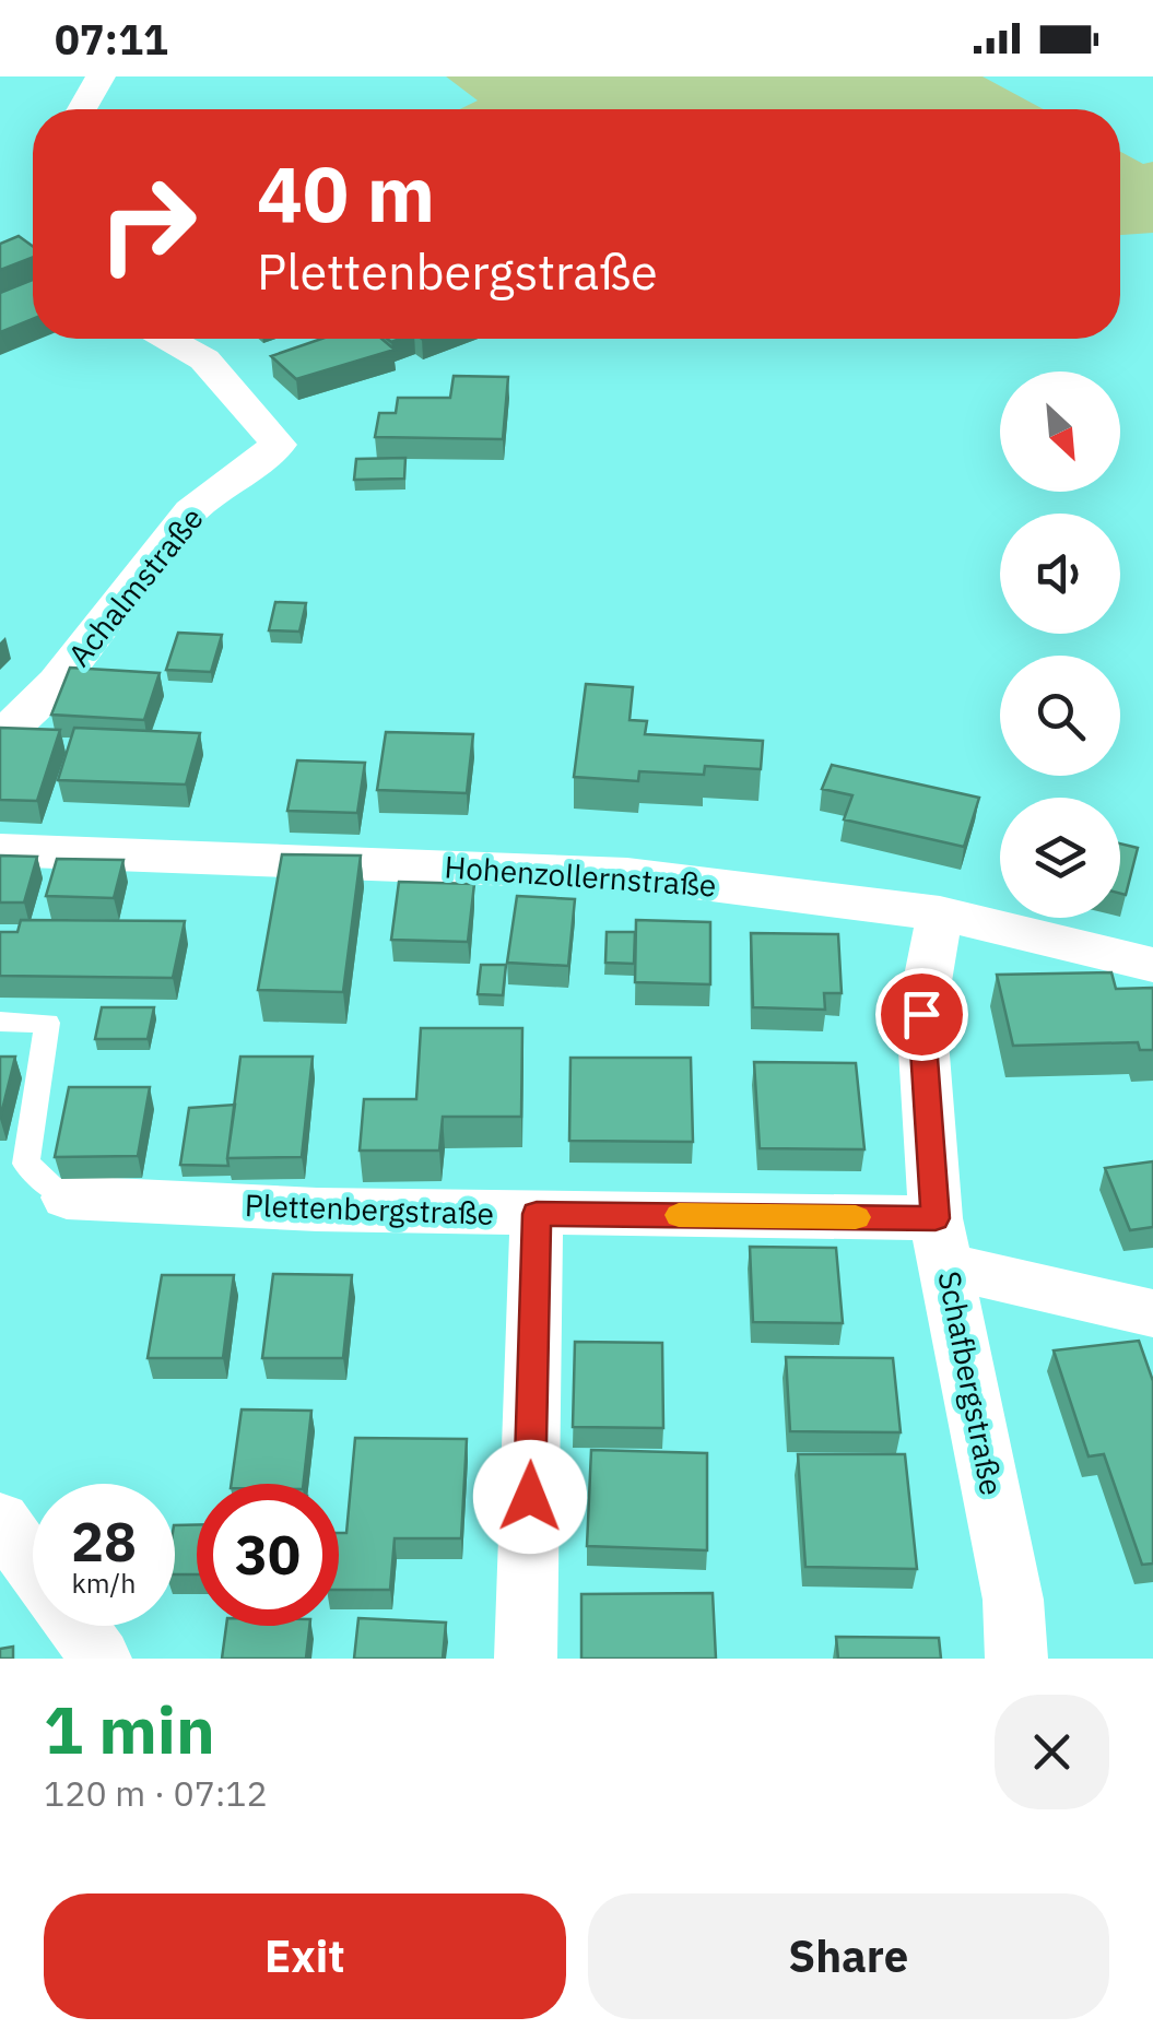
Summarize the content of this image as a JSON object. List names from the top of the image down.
{
  "streets": {
    "street": [
      "Achalmstraße",
      "Hohenzollernstraße",
      "Plettenbergstraße",
      "Schafbergstraße"
    ]
  },
  "crossings": [
    ["Hohenzollernstraße", "Schafbergstraße"],
    ["Plettenbergstraße", "Schafbergstraße"]
  ],
  "north": "bottom right",
  "page": {
    "status": "07:11",
    "turn": ["40 m", "Plettenbergstraße"],
    "speed": "28 km/h",
    "limit": "30",
    "heading": ["1 min", "120 m · 07:12"],
    "buttons": ["Exit", "Share"]
  }
}
